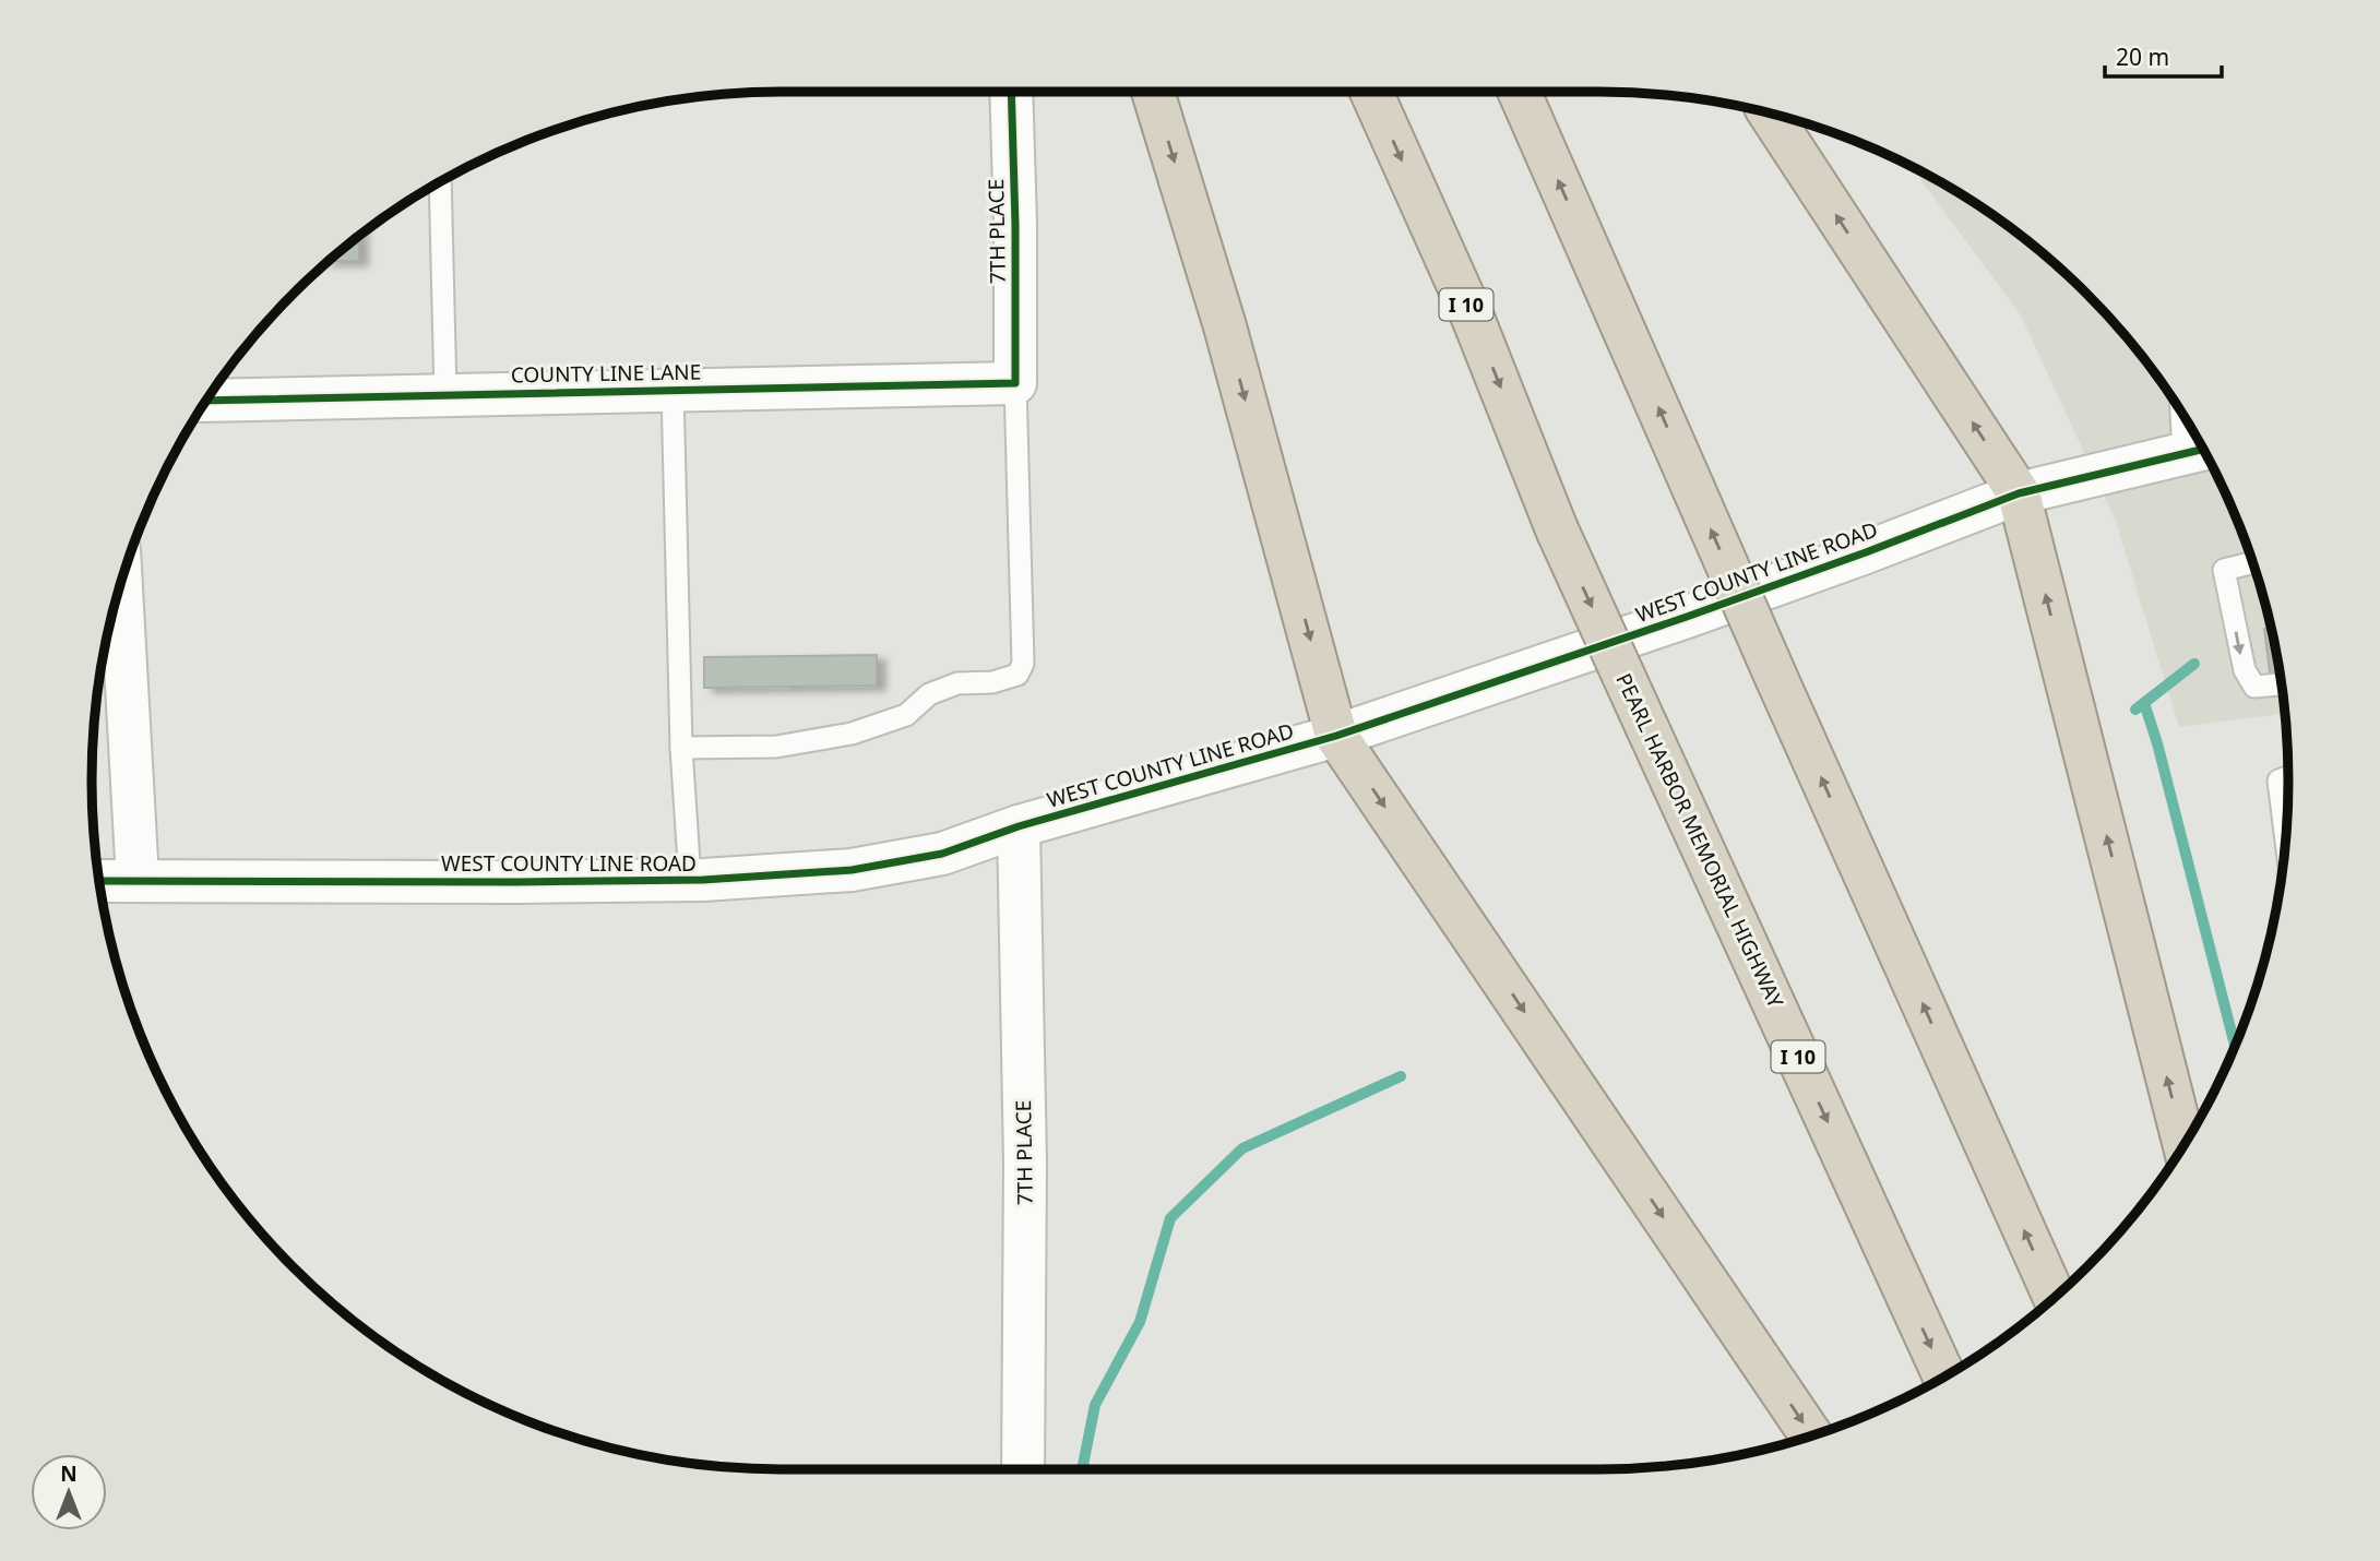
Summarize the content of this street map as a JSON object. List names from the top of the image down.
{
  "streets": {
    "highway": ["I 10", "PEARL HARBOR MEMORIAL HIGHWAY"],
    "street": ["7TH PLACE", "COUNTY LINE LANE", "WEST COUNTY LINE ROAD"]
  },
  "crossings": [
    ["7TH PLACE", "COUNTY LINE LANE"],
    ["7TH PLACE", "WEST COUNTY LINE ROAD"]
  ],
  "scale_bar": "20 m",
  "north": "top"
}
